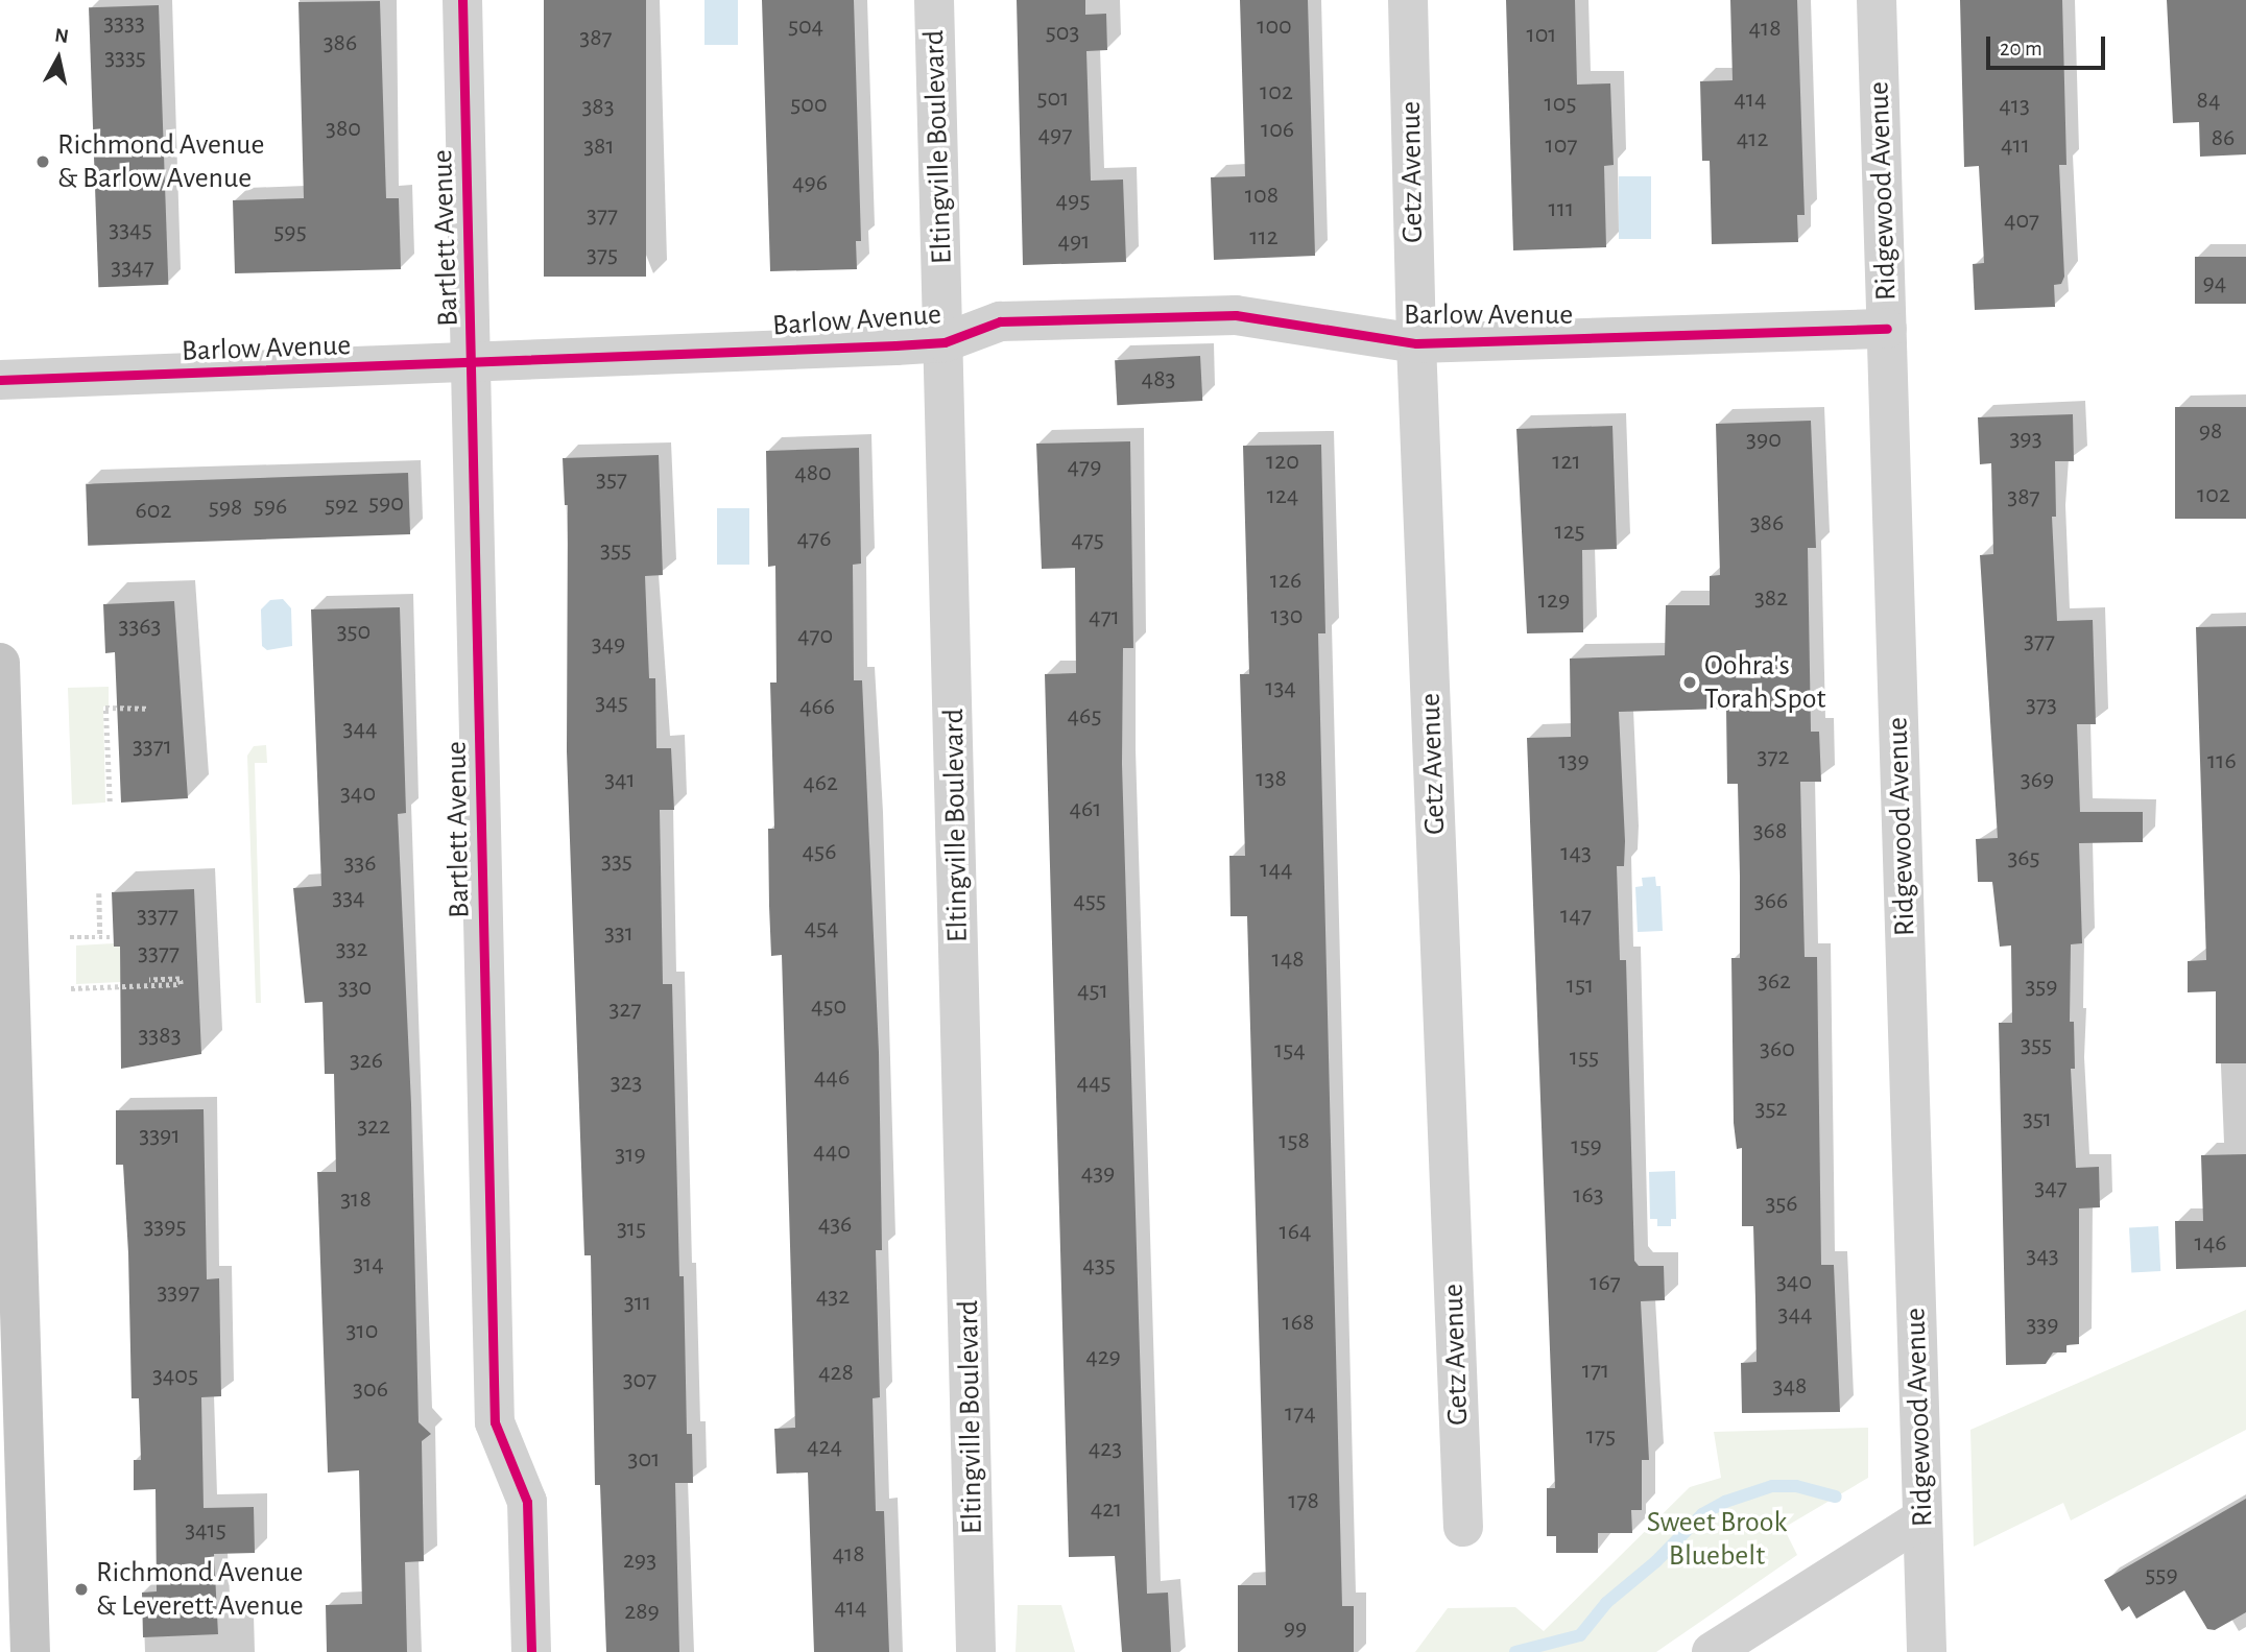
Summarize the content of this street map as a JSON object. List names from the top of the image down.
{
  "streets": {
    "street": [
      "Eltingville Boulevard",
      "Getz Avenue",
      "Ridgewood Avenue",
      "Bartlett Avenue",
      "Barlow Avenue"
    ]
  },
  "crossings": [
    ["Eltingville Boulevard", "Barlow Avenue"],
    ["Getz Avenue", "Barlow Avenue"],
    ["Ridgewood Avenue", "Barlow Avenue"],
    ["Bartlett Avenue", "Barlow Avenue"]
  ],
  "parks": ["Sweet Brook Bluebelt"],
  "places": ["Richmond Avenue & Barlow Avenue", "Oohra's Torah Spot", "Richmond Avenue & Leverett Avenue"],
  "house_numbers": [
    "3333",
    "504",
    "100",
    "418",
    "503",
    "101",
    "387",
    "386",
    "3335",
    "102",
    "501",
    "414",
    "84",
    "105",
    "500",
    "413",
    "383",
    "380",
    "106",
    "497",
    "86",
    "412",
    "107",
    "411",
    "381",
    "496",
    "108",
    "495",
    "111",
    "377",
    "407",
    "3345",
    "595",
    "112",
    "491",
    "375",
    "3347",
    "94",
    "483",
    "98",
    "393",
    "390",
    "120",
    "121",
    "479",
    "480",
    "357",
    "102",
    "124",
    "387",
    "590",
    "592",
    "596",
    "598",
    "602",
    "386",
    "125",
    "476",
    "475",
    "355",
    "126",
    "382",
    "129",
    "130",
    "471",
    "3363",
    "350",
    "470",
    "377",
    "349",
    "134",
    "345",
    "373",
    "466",
    "465",
    "344",
    "3371",
    "372",
    "139",
    "116",
    "138",
    "341",
    "369",
    "462",
    "340",
    "461",
    "368",
    "456",
    "143",
    "365",
    "335",
    "336",
    "144",
    "334",
    "455",
    "366",
    "3377",
    "147",
    "454",
    "331",
    "332",
    "3377",
    "148",
    "362",
    "151",
    "359",
    "330",
    "451",
    "450",
    "327",
    "3383",
    "355",
    "360",
    "154",
    "155",
    "326",
    "446",
    "323",
    "445",
    "352",
    "351",
    "322",
    "3391",
    "158",
    "159",
    "440",
    "319",
    "439",
    "347",
    "163",
    "318",
    "356",
    "436",
    "3395",
    "315",
    "164",
    "146",
    "343",
    "314",
    "435",
    "340",
    "167",
    "3397",
    "432",
    "311",
    "344",
    "168",
    "339",
    "310",
    "429",
    "171",
    "428",
    "3405",
    "307",
    "348",
    "306",
    "174",
    "175",
    "424",
    "423",
    "301",
    "178",
    "421",
    "3415",
    "418",
    "293",
    "559",
    "414",
    "289",
    "99"
  ],
  "scale_bar": "20 m",
  "north": "top"
}
